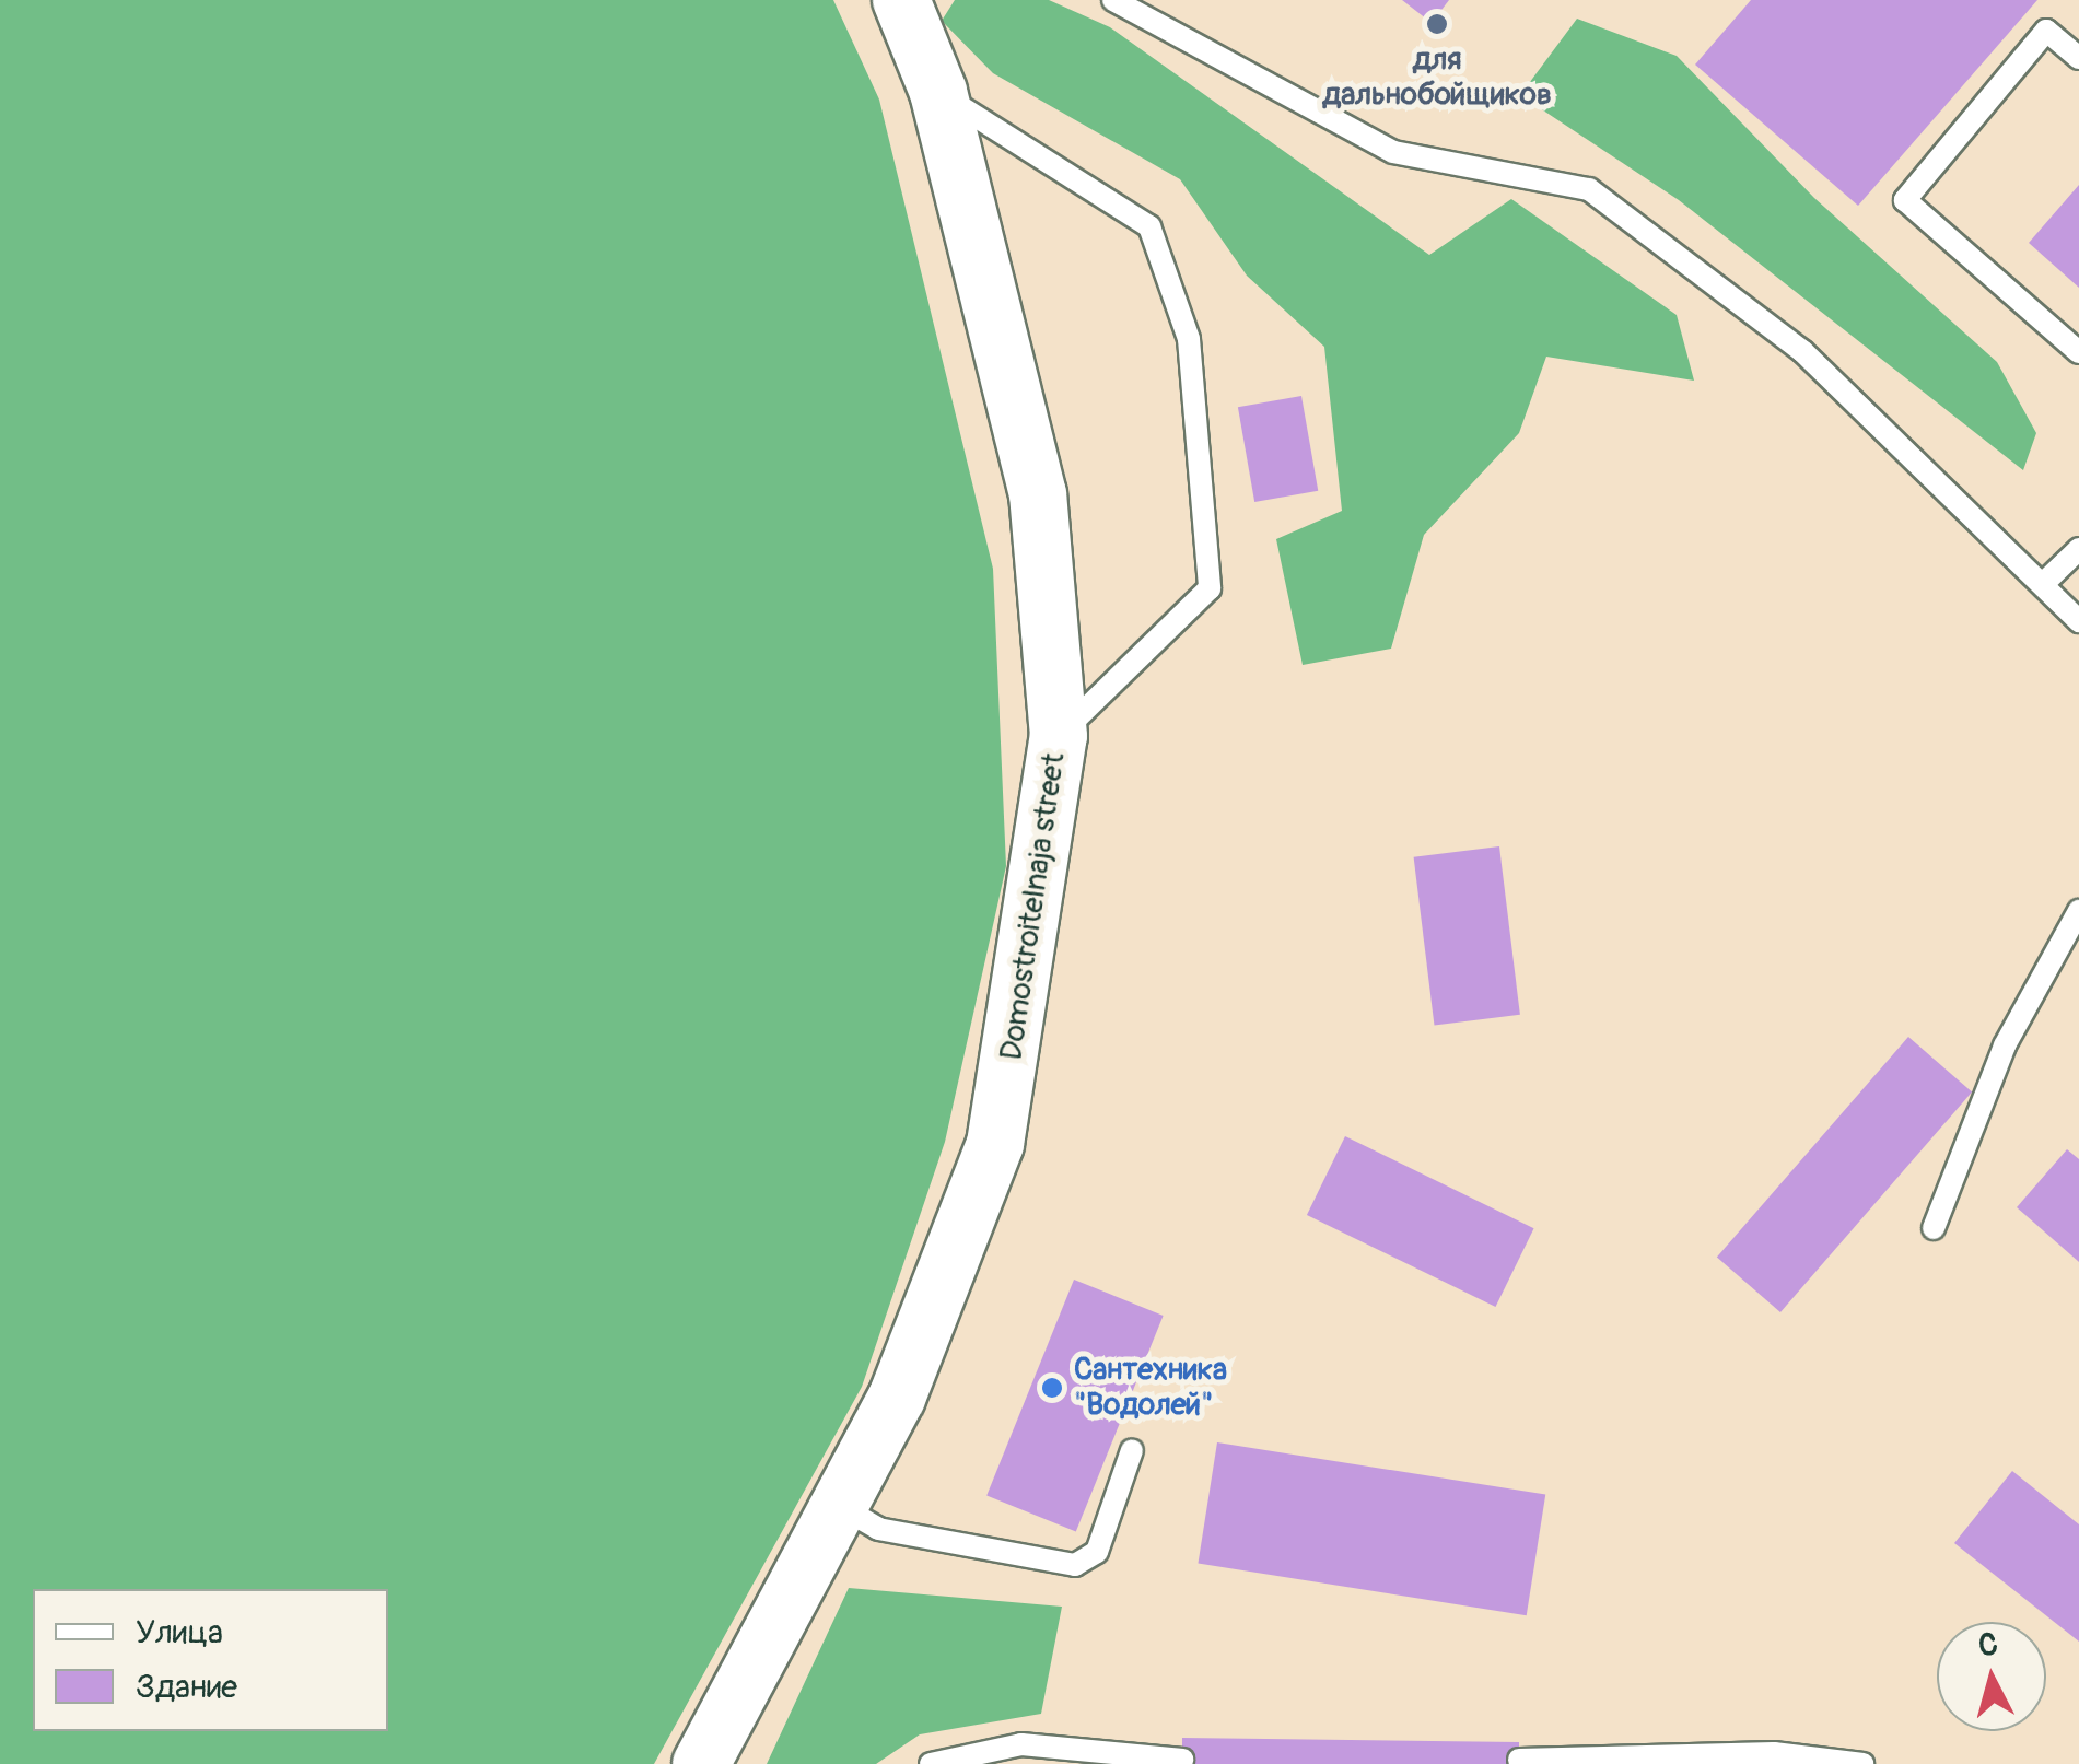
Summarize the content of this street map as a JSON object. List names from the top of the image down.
{
  "streets": {
    "street": ["Domostroitelnaja street"]
  },
  "places": ["для дальнобойщиков", "Сантехника \"Водолей\""],
  "legend": ["Улица", "Здание"],
  "north": "top"
}
